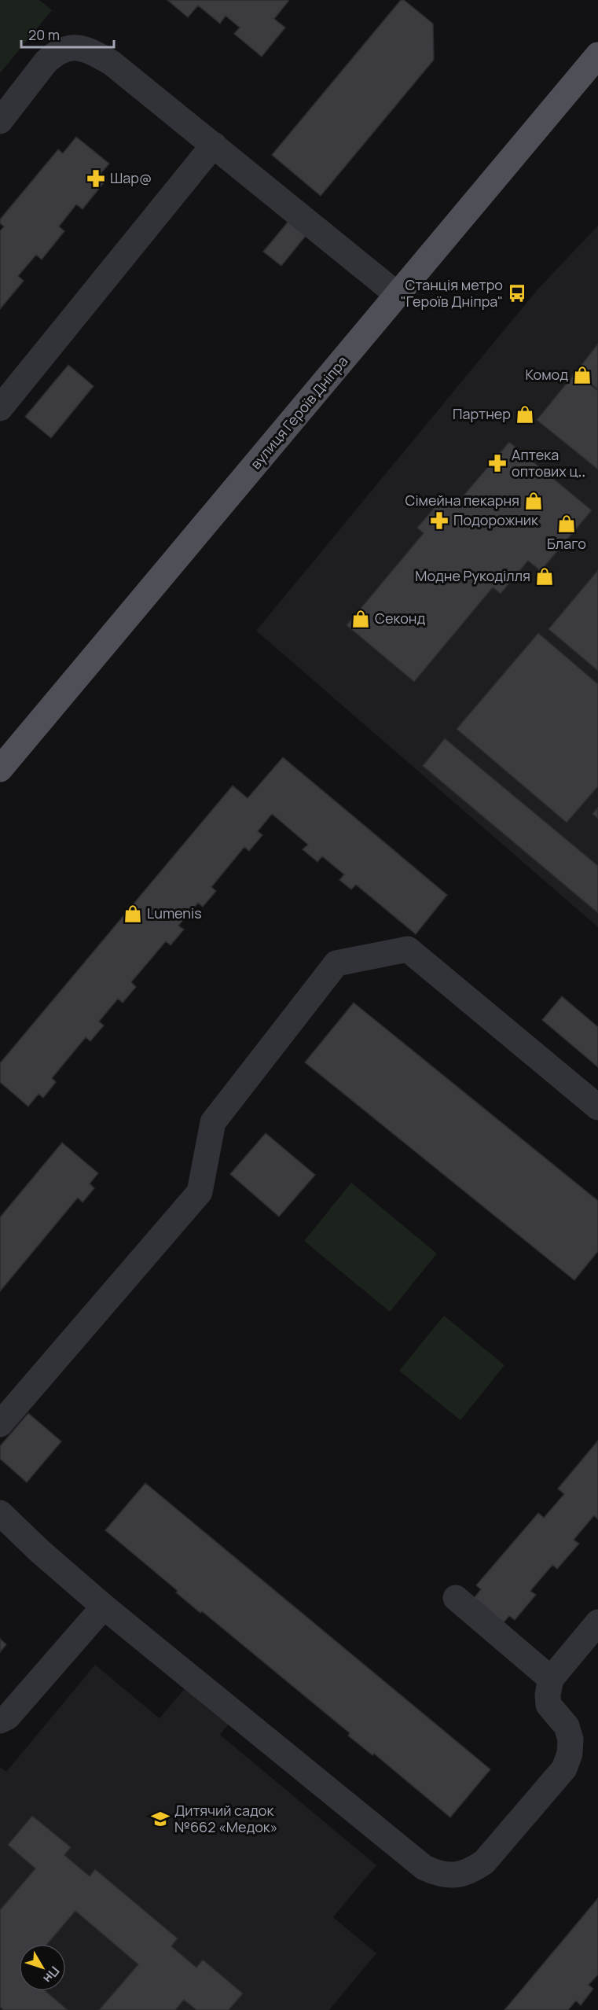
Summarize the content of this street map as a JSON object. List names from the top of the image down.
{
  "streets": {
    "main road": ["вулиця Героїв Дніпра"]
  },
  "places": {
    "pharmacy": ["Шар@", "Аптека оптових ц‥", "Подорожник"],
    "bus stop": ["Станція метро \"Героїв Дніпра\""],
    "shop": [
      "Комод",
      "Партнер",
      "Сімейна пекарня",
      "Благо",
      "Модне Рукоділля",
      "Секонд",
      "Lumenis"
    ],
    "school or university": ["Дитячий садок №662 «Медок»"]
  },
  "scale_bar": "20 m",
  "north": "bottom right"
}
